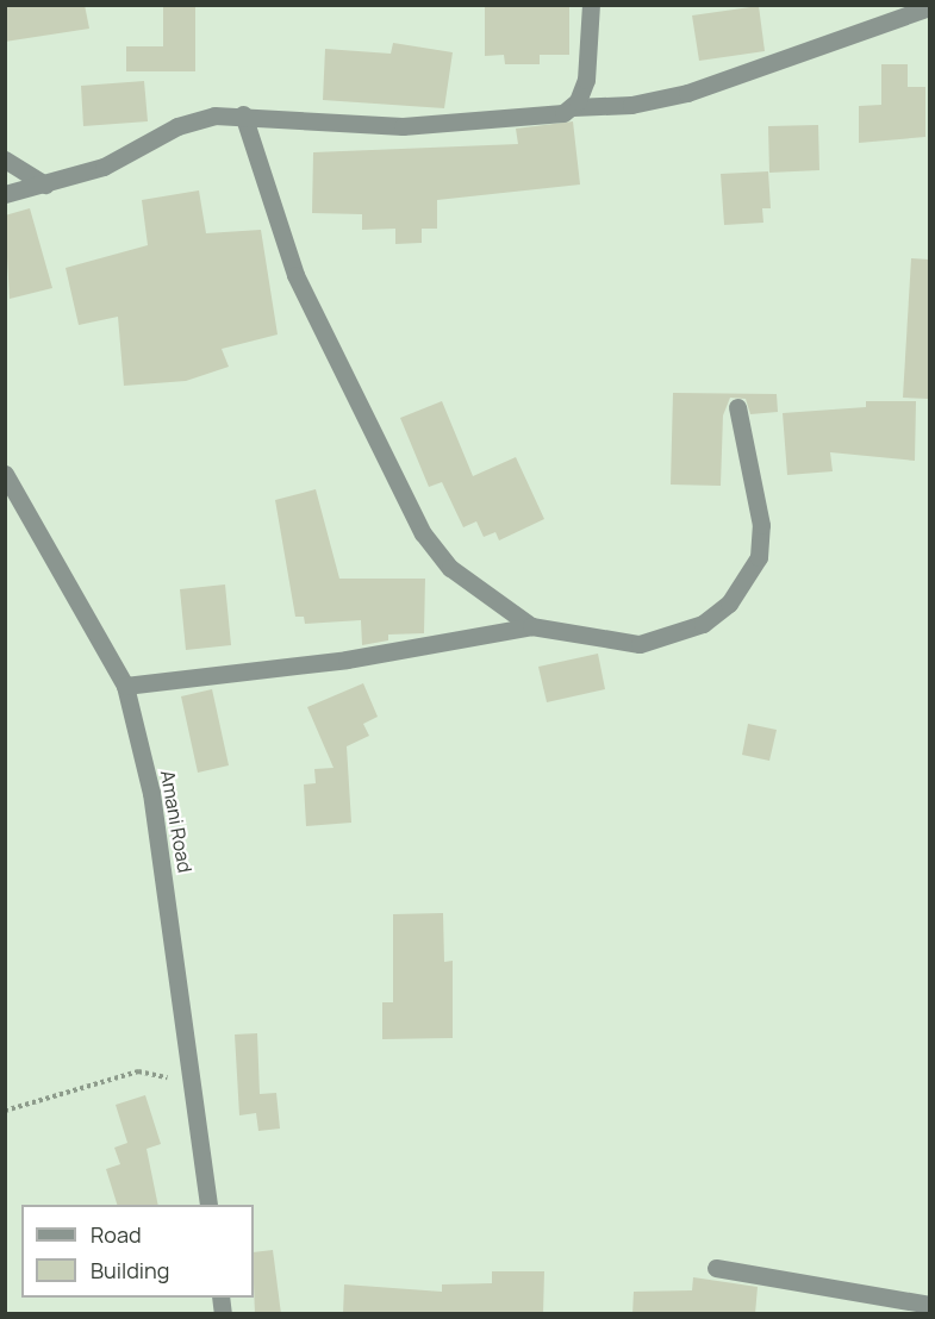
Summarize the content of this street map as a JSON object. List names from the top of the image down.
{
  "streets": {
    "street": ["Amani Road"]
  },
  "legend": ["Road", "Building"]
}
